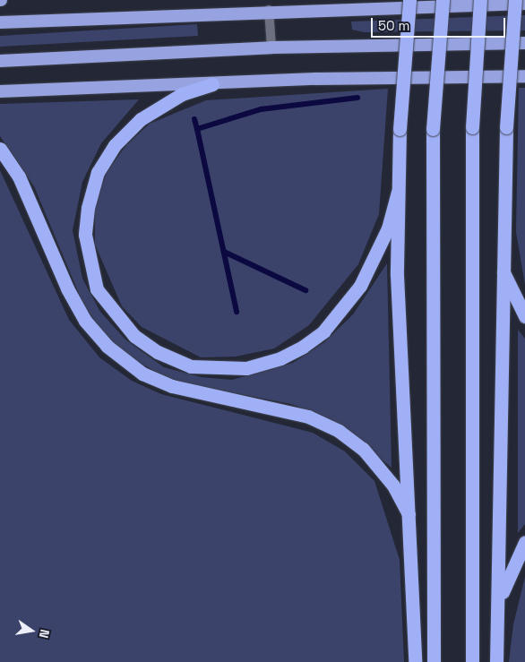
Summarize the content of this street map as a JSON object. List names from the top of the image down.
{
  "scale_bar": "50 m",
  "north": "right"
}
